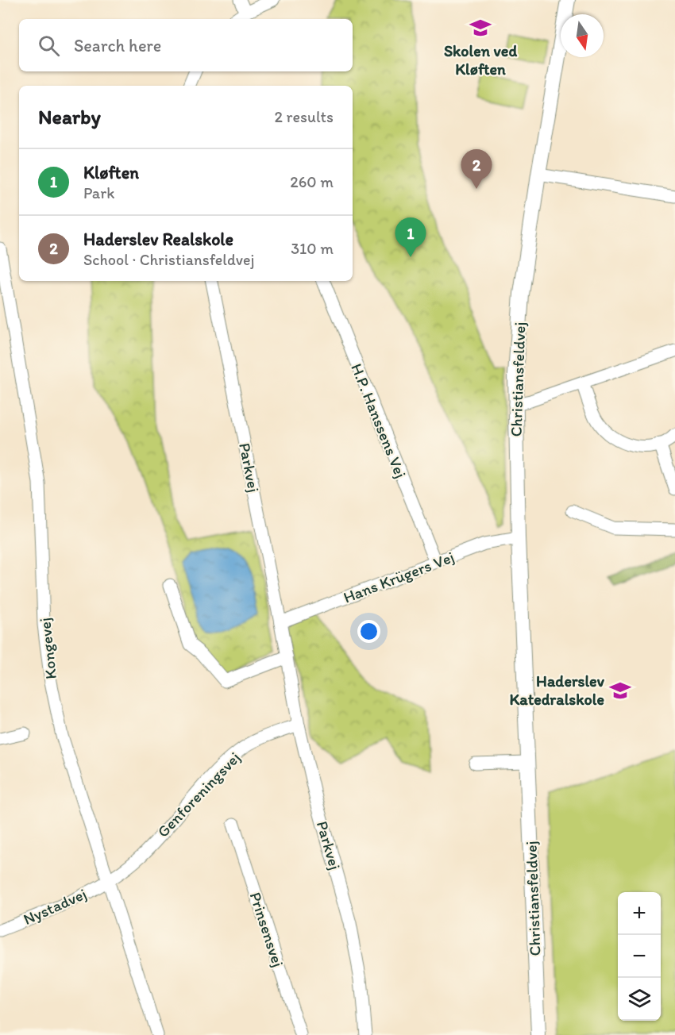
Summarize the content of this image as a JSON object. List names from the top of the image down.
{
  "streets": {
    "street": [
      "Christiansfeldvej",
      "H.P. Hanssens Vej",
      "Parkvej",
      "Hans Krügers Vej",
      "Kongevej",
      "Genforeningsvej",
      "Nystadvej",
      "Prinsensvej"
    ]
  },
  "crossings": [
    ["Christiansfeldvej", "Hans Krügers Vej"],
    ["H.P. Hanssens Vej", "Hans Krügers Vej"],
    ["Parkvej", "Hans Krügers Vej"],
    ["Parkvej", "Genforeningsvej"],
    ["Kongevej", "Genforeningsvej"],
    ["Kongevej", "Nystadvej"],
    ["Genforeningsvej", "Nystadvej"]
  ],
  "places": {
    "school or university": ["Skolen ved Kløften", "Haderslev Katedralskole"]
  },
  "north": "bottom",
  "page": {
    "search": "Search here",
    "heading": ["Nearby", "2 results"],
    "list": [
      {
        "mark": "1",
        "name": "Kløften",
        "note": "Park",
        "value": "260 m"
      },
      {
        "mark": "2",
        "name": "Haderslev Realskole",
        "note": "School · Christiansfeldvej",
        "value": "310 m"
      }
    ],
    "pins": ["2", "1"],
    "map_buttons": ["+", "−"]
  }
}
